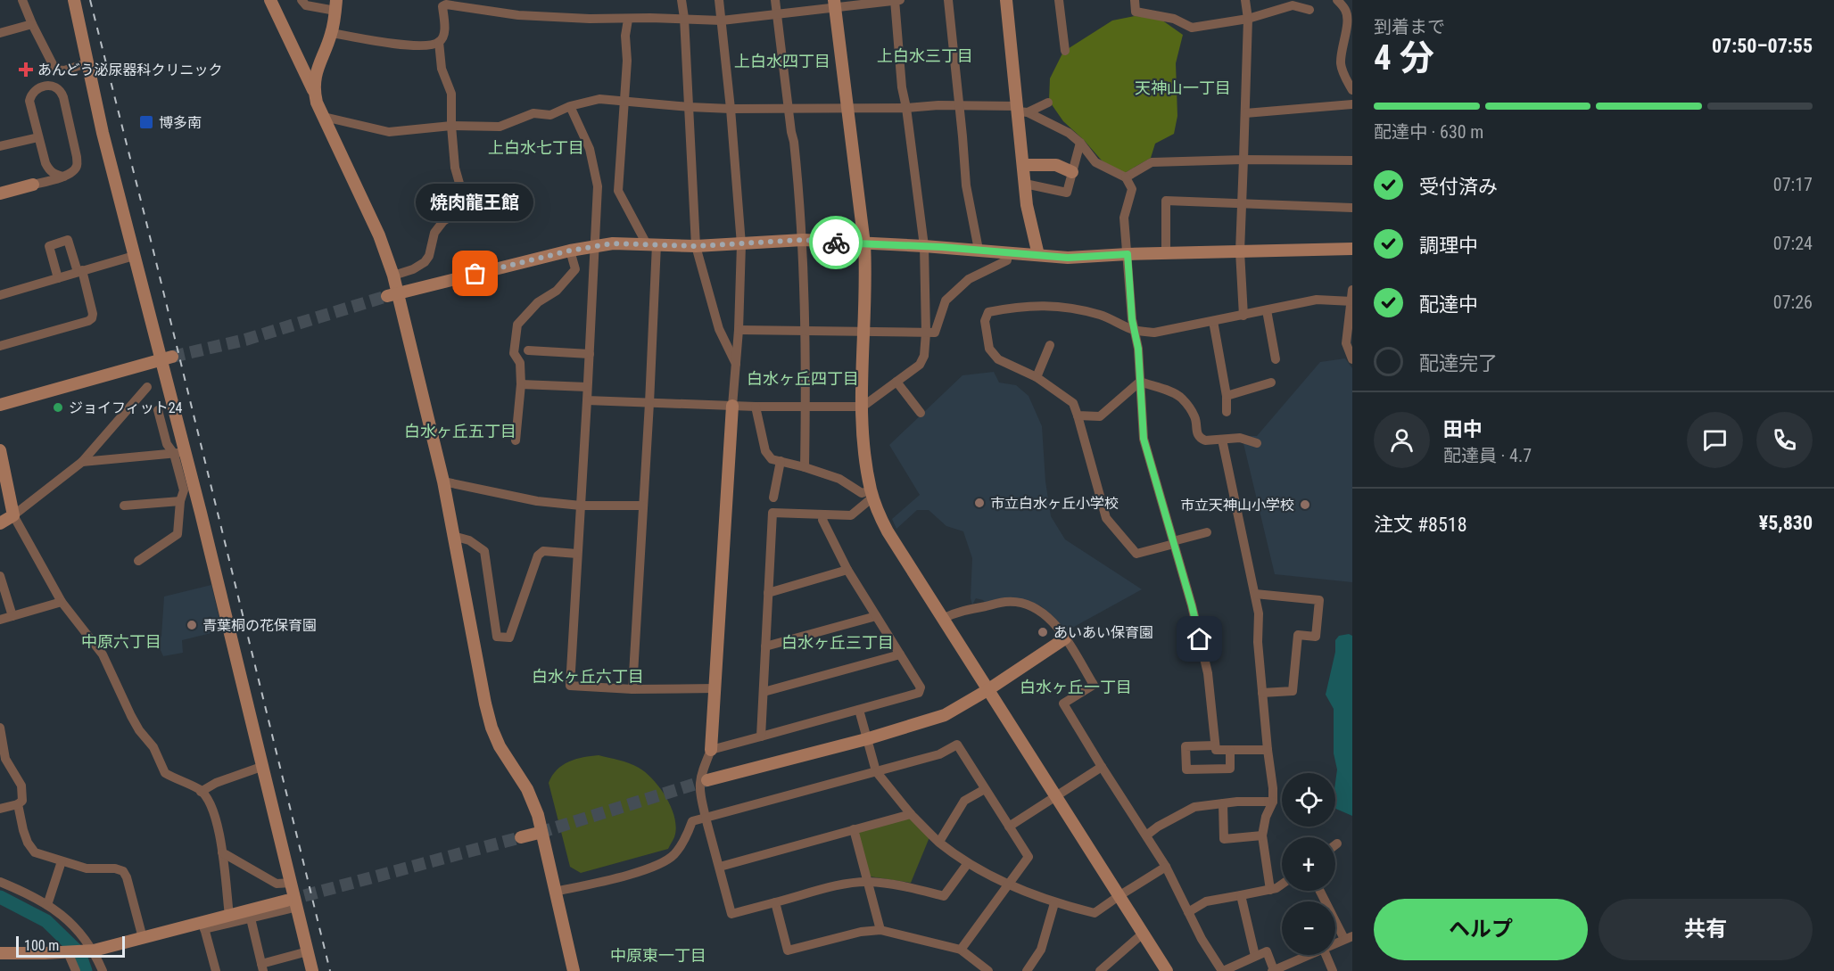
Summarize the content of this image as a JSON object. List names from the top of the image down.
{
  "districts": [
    "上白水三丁目",
    "上白水四丁目",
    "天神山一丁目",
    "上白水七丁目",
    "白水ヶ丘四丁目",
    "白水ヶ丘五丁目",
    "中原六丁目",
    "白水ヶ丘三丁目",
    "白水ヶ丘六丁目",
    "白水ヶ丘一丁目",
    "中原東一丁目"
  ],
  "places": {
    "health": ["あんどう泌尿器科クリニック"],
    "transit": ["博多南"],
    "other": [
      "焼肉龍王館",
      "ジョイフィット24",
      "市立白水ヶ丘小学校",
      "市立天神山小学校",
      "青葉桐の花保育園",
      "あいあい保育園"
    ]
  },
  "scale_bar": "100 m",
  "page": {
    "heading": ["4 分", "到着まで", "07:50–07:55"],
    "panel": [
      "田中",
      "配達員 · 4.7",
      "注文 #8518",
      "¥5,830"
    ],
    "bar": "配達中 · 630 m",
    "list": [
      ["受付済み", "07:17"],
      ["調理中", "07:24"],
      ["配達中", "07:26"],
      "配達完了"
    ],
    "bubble": "焼肉龍王館",
    "map_buttons": ["+", "−"],
    "buttons": ["ヘルプ", "共有"],
    "scale": "100 m"
  }
}
